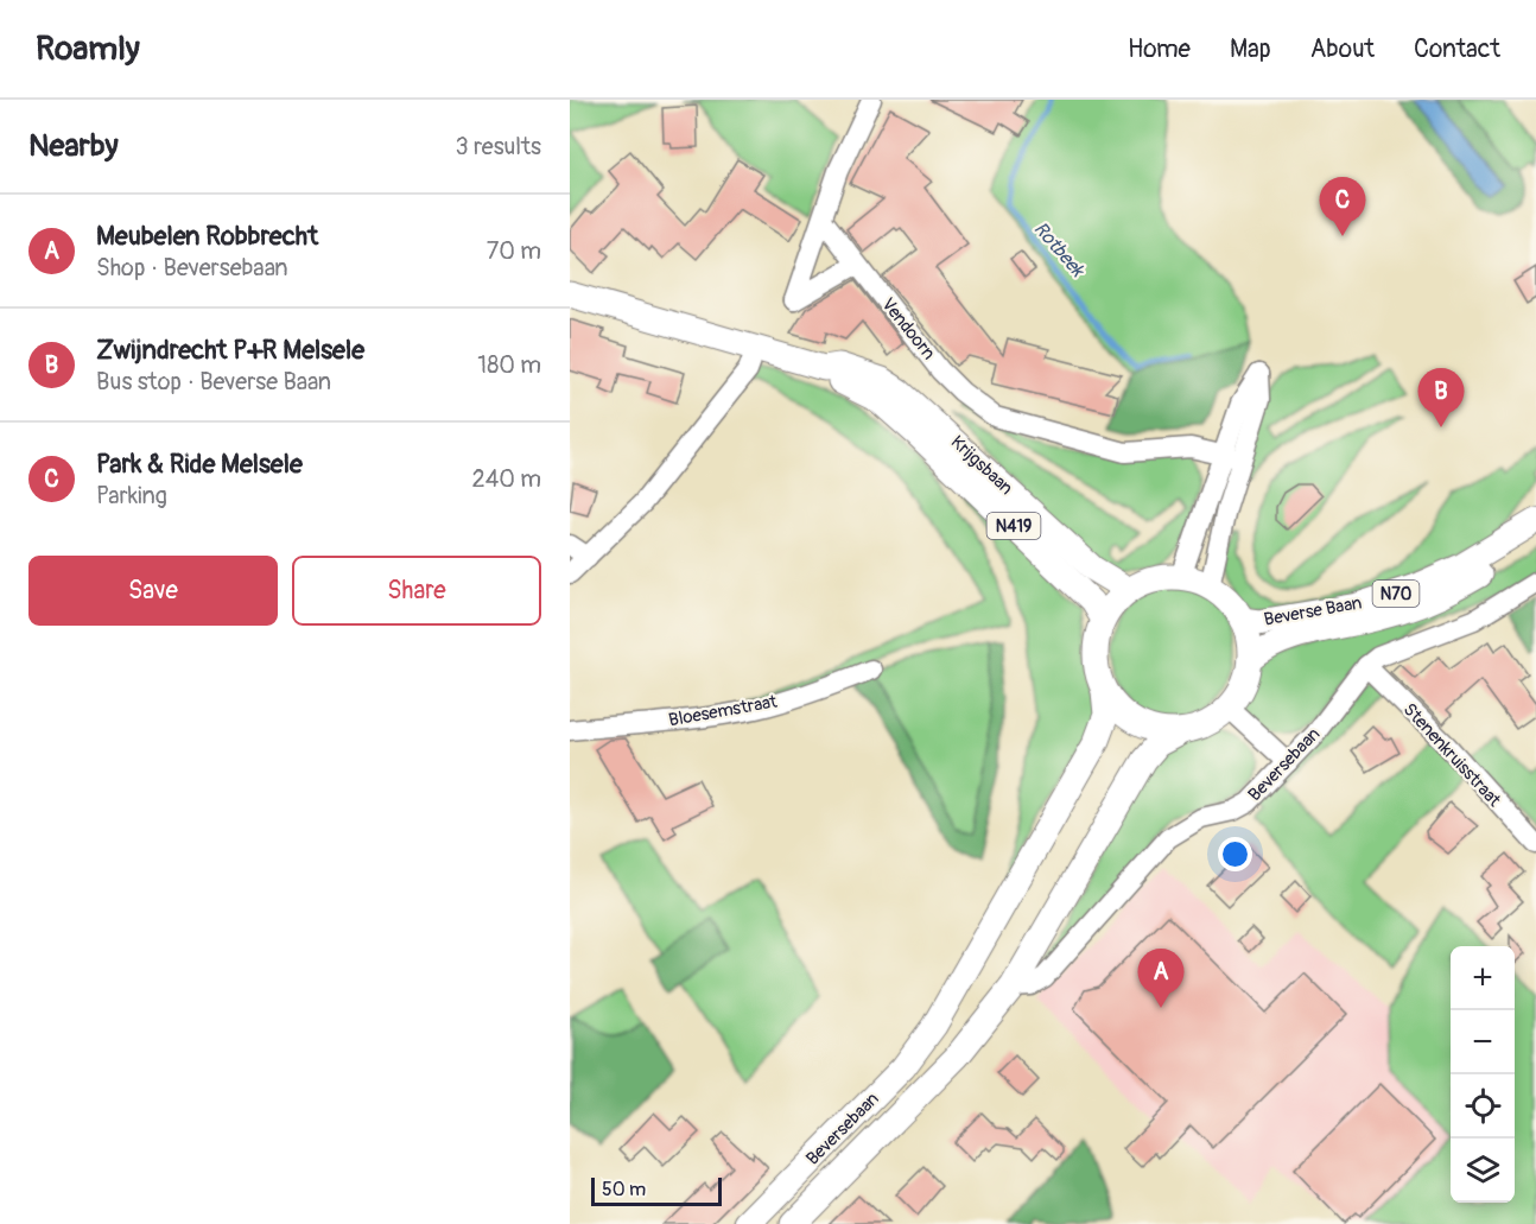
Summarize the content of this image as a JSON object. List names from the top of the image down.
{
  "streets": {
    "main road": [
      "Krijgsbaan",
      "N419",
      "N70",
      "Beverse Baan",
      "Beversebaan"
    ],
    "street": ["Vendoorn", "Bloesemstraat", "Stenenkruisstraat"]
  },
  "crossings": [
    ["Krijgsbaan", "Beverse Baan"],
    ["Krijgsbaan", "Beversebaan"],
    ["Beverse Baan", "Beversebaan"],
    ["Stenenkruisstraat", "Beversebaan"]
  ],
  "water": ["Rotbeek"],
  "scale_bar": "50 m",
  "page": {
    "header": "Roamly",
    "nav": [
      "Home",
      "Map",
      "About",
      "Contact"
    ],
    "heading": ["Nearby", "3 results"],
    "pins": ["C", "B", "A"],
    "list": [
      {
        "mark": "A",
        "name": "Meubelen Robbrecht",
        "note": "Shop · Beversebaan",
        "value": "70 m"
      },
      {
        "mark": "B",
        "name": "Zwijndrecht P+R Melsele",
        "note": "Bus stop · Beverse Baan",
        "value": "180 m"
      },
      {
        "mark": "C",
        "name": "Park & Ride Melsele",
        "note": "Parking",
        "value": "240 m"
      }
    ],
    "buttons": ["Save", "Share"],
    "map_buttons": ["+", "−"],
    "scale": "50 m"
  }
}
